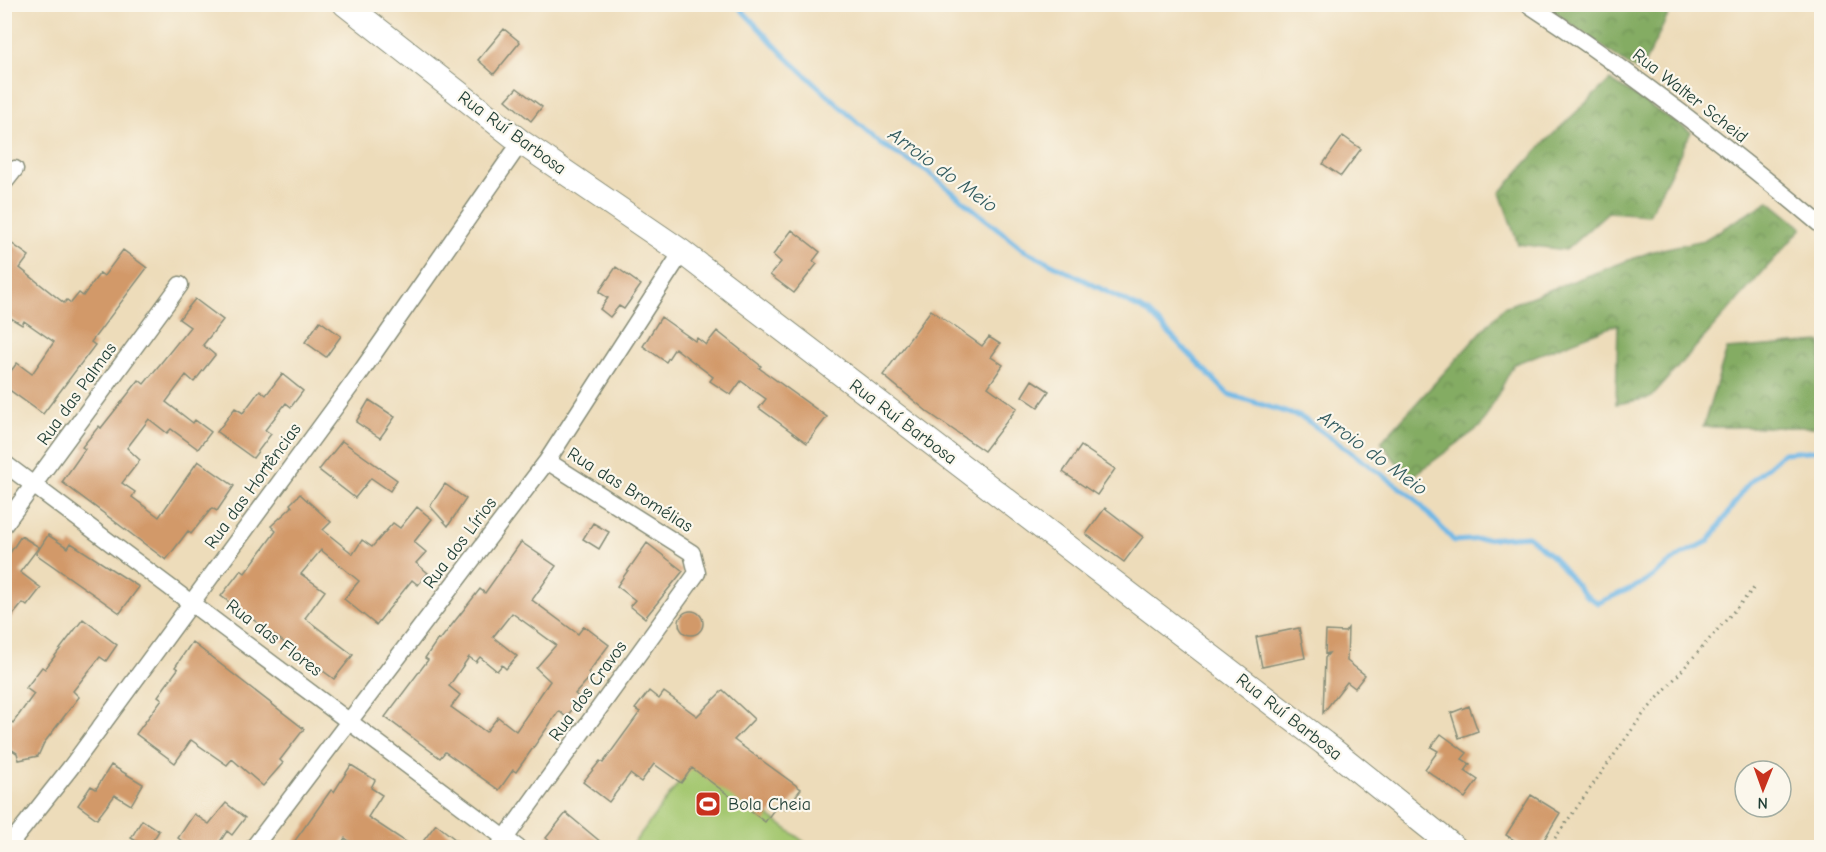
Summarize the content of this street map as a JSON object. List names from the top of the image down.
{
  "streets": {
    "main road": ["Rua Ruí Barbosa"],
    "street": [
      "Rua Walter Scheid",
      "Rua das Palmas",
      "Rua das Hortências",
      "Rua das Bromélias",
      "Rua dos Lírios",
      "Rua das Flores",
      "Rua dos Cravos"
    ]
  },
  "crossings": [
    ["Rua Ruí Barbosa", "Rua das Hortências"],
    ["Rua Ruí Barbosa", "Rua dos Lírios"],
    ["Rua das Palmas", "Rua das Flores"],
    ["Rua das Hortências", "Rua das Flores"],
    ["Rua das Bromélias", "Rua dos Lírios"],
    ["Rua das Bromélias", "Rua dos Cravos"],
    ["Rua dos Lírios", "Rua das Flores"],
    ["Rua das Flores", "Rua dos Cravos"]
  ],
  "water": ["Arroio do Meio"],
  "places": {
    "sports": ["Bola Cheia"]
  },
  "north": "bottom"
}
